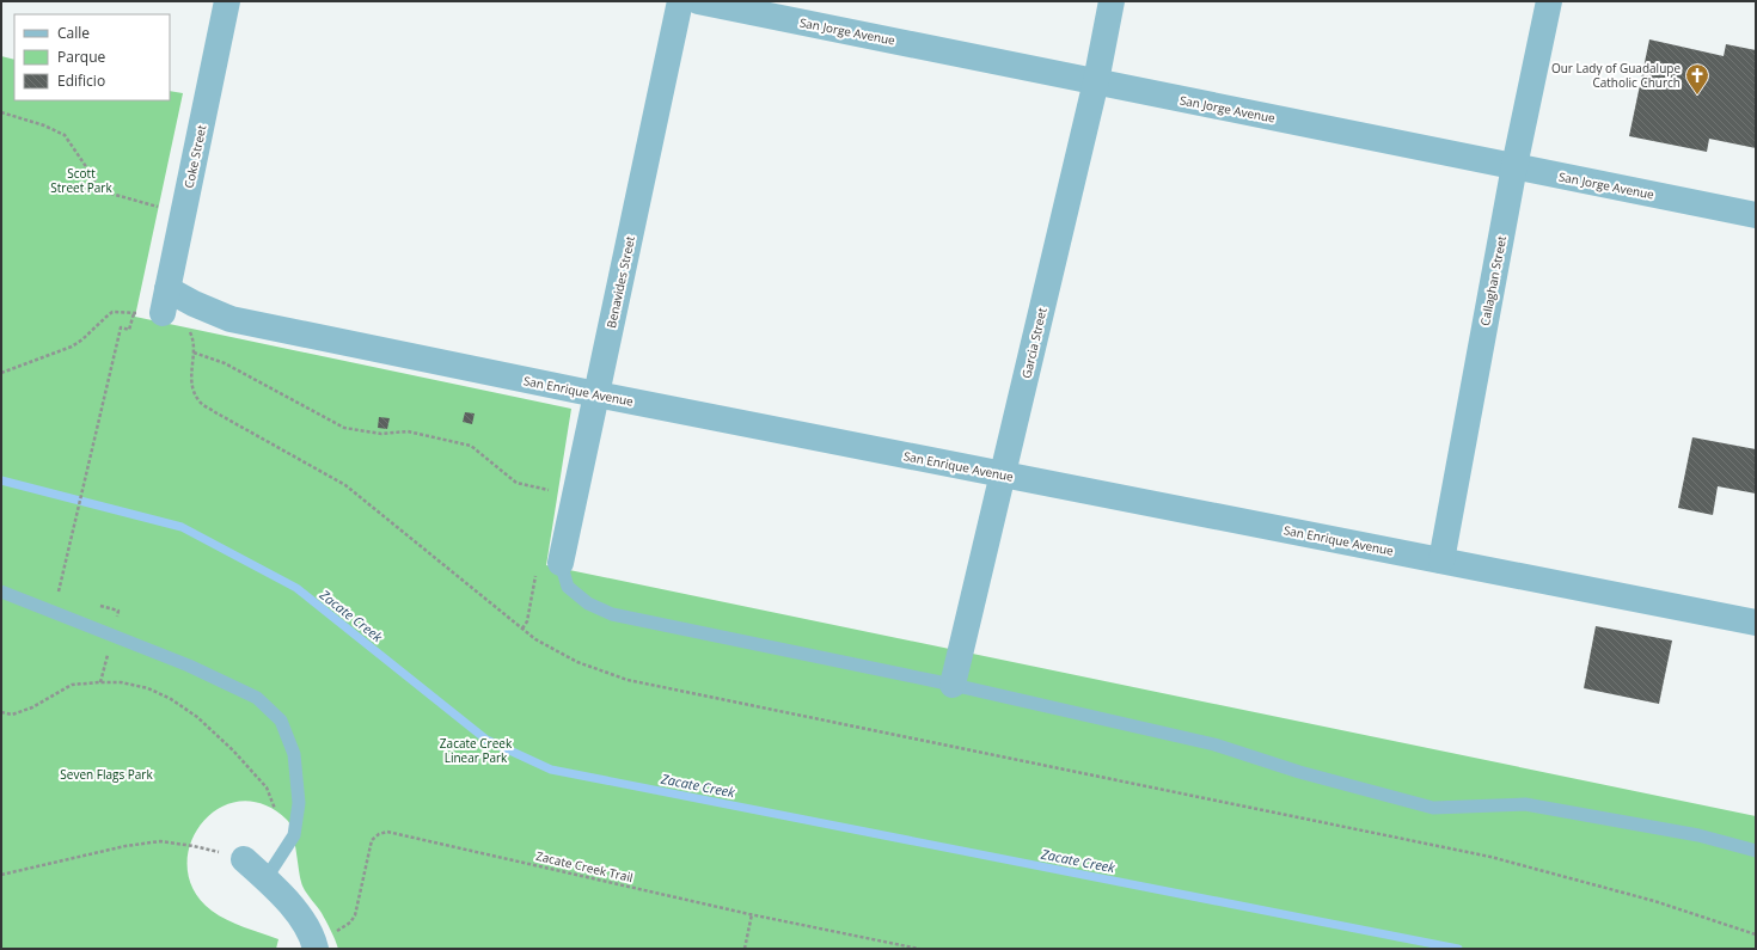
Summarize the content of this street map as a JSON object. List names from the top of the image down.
{
  "streets": {
    "street": [
      "San Jorge Avenue",
      "Coke Street",
      "Callaghan Street",
      "Benavides Street",
      "Garcia Street",
      "San Enrique Avenue"
    ],
    "path": ["Zacate Creek Trail"]
  },
  "crossings": [
    ["San Jorge Avenue", "Callaghan Street"],
    ["San Jorge Avenue", "Garcia Street"],
    ["Coke Street", "San Enrique Avenue"],
    ["Callaghan Street", "San Enrique Avenue"],
    ["Benavides Street", "San Enrique Avenue"],
    ["Garcia Street", "San Enrique Avenue"]
  ],
  "water": ["Zacate Creek"],
  "parks": ["Scott Street Park", "Zacate Creek Linear Park", "Seven Flags Park"],
  "places": {
    "church": ["Our Lady of Guadalupe Catholic Church"]
  },
  "legend": ["Calle", "Parque", "Edificio"]
}
